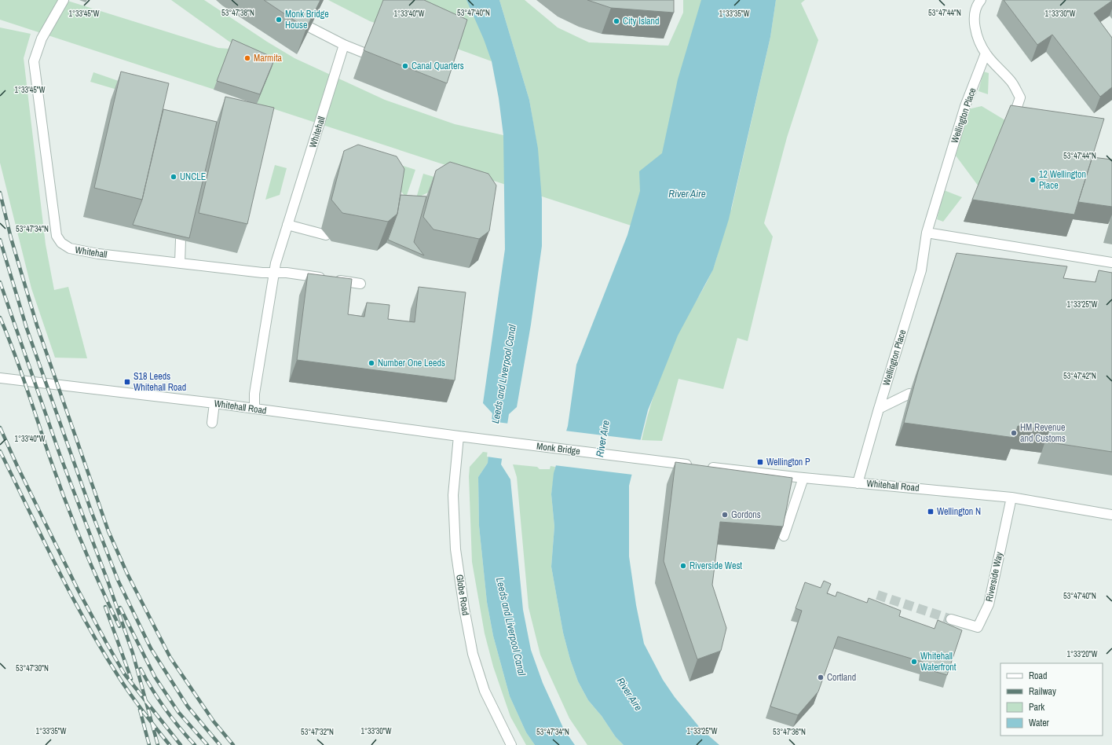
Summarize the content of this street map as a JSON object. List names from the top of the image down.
{
  "streets": {
    "street": [
      "Wellington Place",
      "Whitehall",
      "Whitehall Road",
      "Monk Bridge",
      "Riverside Way",
      "Globe Road"
    ]
  },
  "crossings": [
    ["Wellington Place", "Whitehall Road"],
    ["Whitehall", "Whitehall Road"],
    ["Whitehall Road", "Monk Bridge"],
    ["Whitehall Road", "Riverside Way"],
    ["Whitehall Road", "Globe Road"]
  ],
  "water": ["River Aire", "Leeds and Liverpool Canal"],
  "places": {
    "other": [
      "Monk Bridge House",
      "City Island",
      "Marmita",
      "Canal Quarters",
      "UNCLE",
      "12 Wellington Place",
      "Number One Leeds",
      "HM Revenue and Customs",
      "Gordons",
      "Riverside West",
      "Whitehall Waterfront",
      "Cortland"
    ],
    "transit": ["S18 Leeds Whitehall Road", "Wellington P", "Wellington N"]
  },
  "legend": [
    "Road",
    "Railway",
    "Park",
    "Water"
  ],
  "coordinates": [
    "53°47'40\"N",
    "53°47'38\"N",
    "53°47'44\"N",
    "1°33'45\"W",
    "1°33'40\"W",
    "1°33'35\"W",
    "1°33'30\"W",
    "53°47'34\"N",
    "1°33'25\"W",
    "53°47'42\"N",
    "1°33'20\"W",
    "53°47'30\"N",
    "53°47'32\"N",
    "53°47'36\"N"
  ]
}
